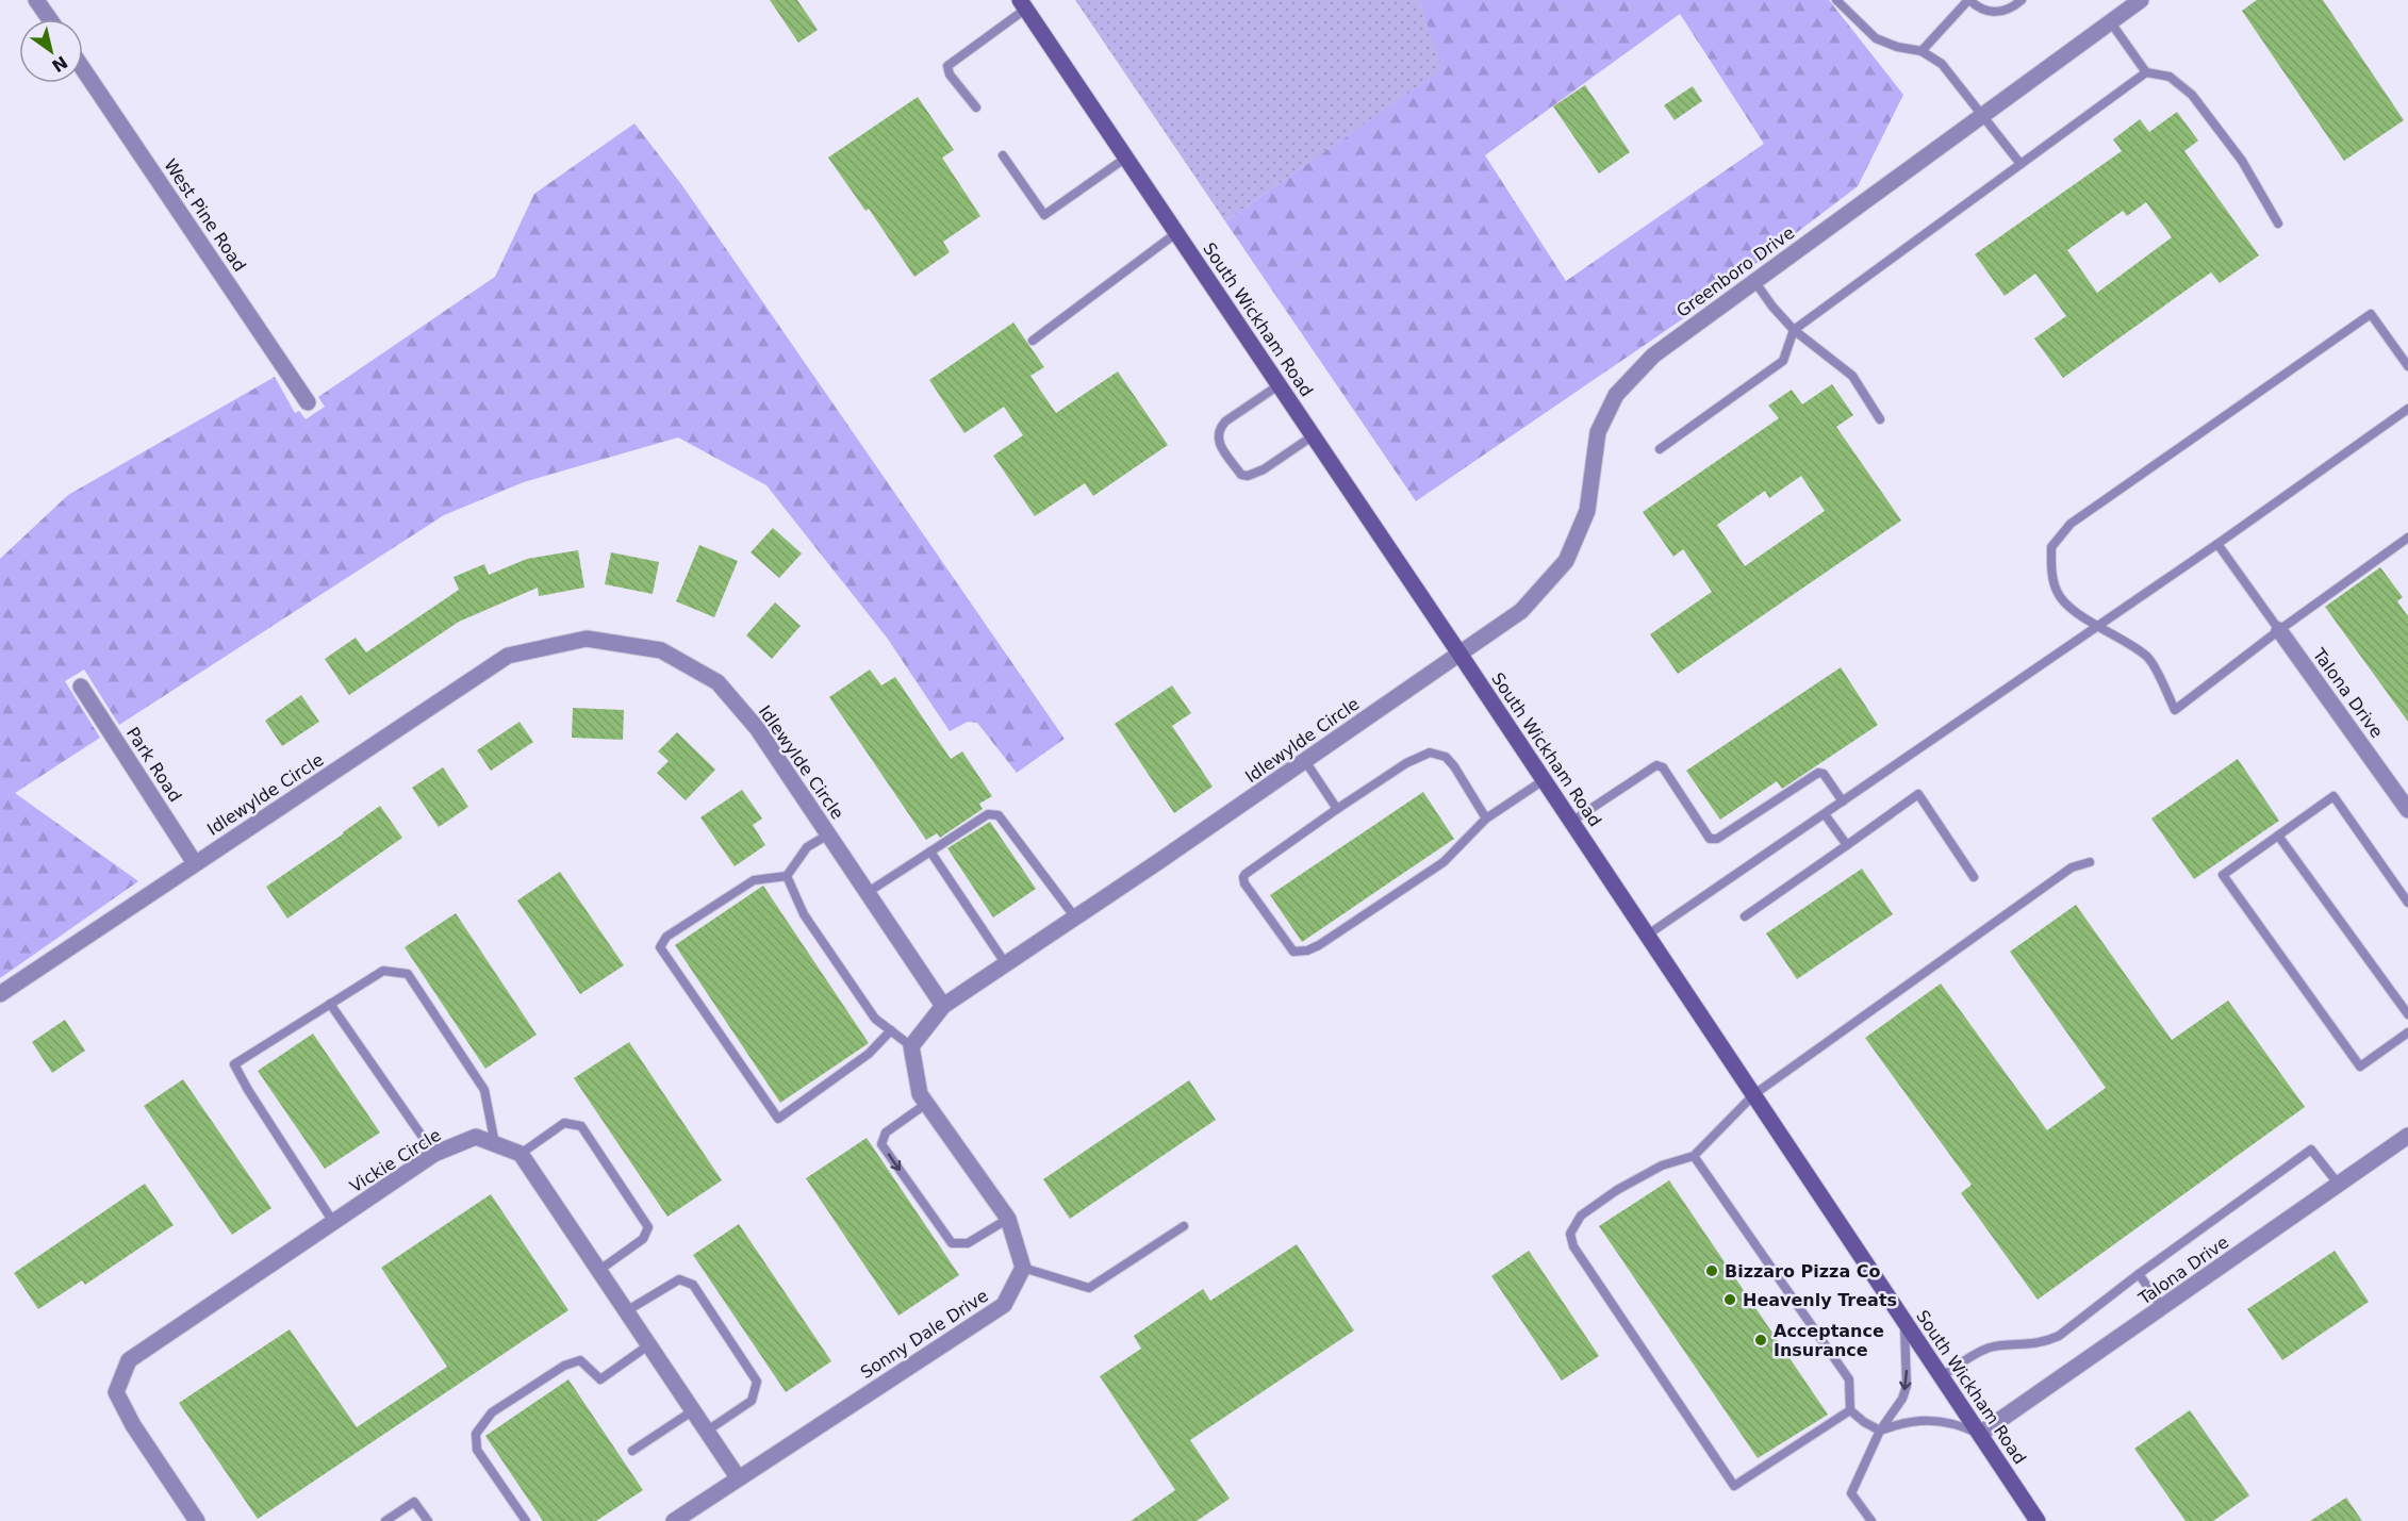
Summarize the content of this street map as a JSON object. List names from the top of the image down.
{
  "streets": {
    "main road": ["South Wickham Road"],
    "street": [
      "West Pine Road",
      "Greenboro Drive",
      "Talona Drive",
      "Idlewylde Circle",
      "Park Road",
      "Vickie Circle",
      "Sonny Dale Drive"
    ]
  },
  "crossings": [
    ["Greenboro Drive", "South Wickham Road"],
    ["Greenboro Drive", "Idlewylde Circle"],
    ["South Wickham Road", "Talona Drive"],
    ["South Wickham Road", "Idlewylde Circle"],
    ["Idlewylde Circle", "Park Road"]
  ],
  "places": ["Bizzaro Pizza Co", "Heavenly Treats", "Acceptance Insurance"],
  "north": "bottom right"
}
